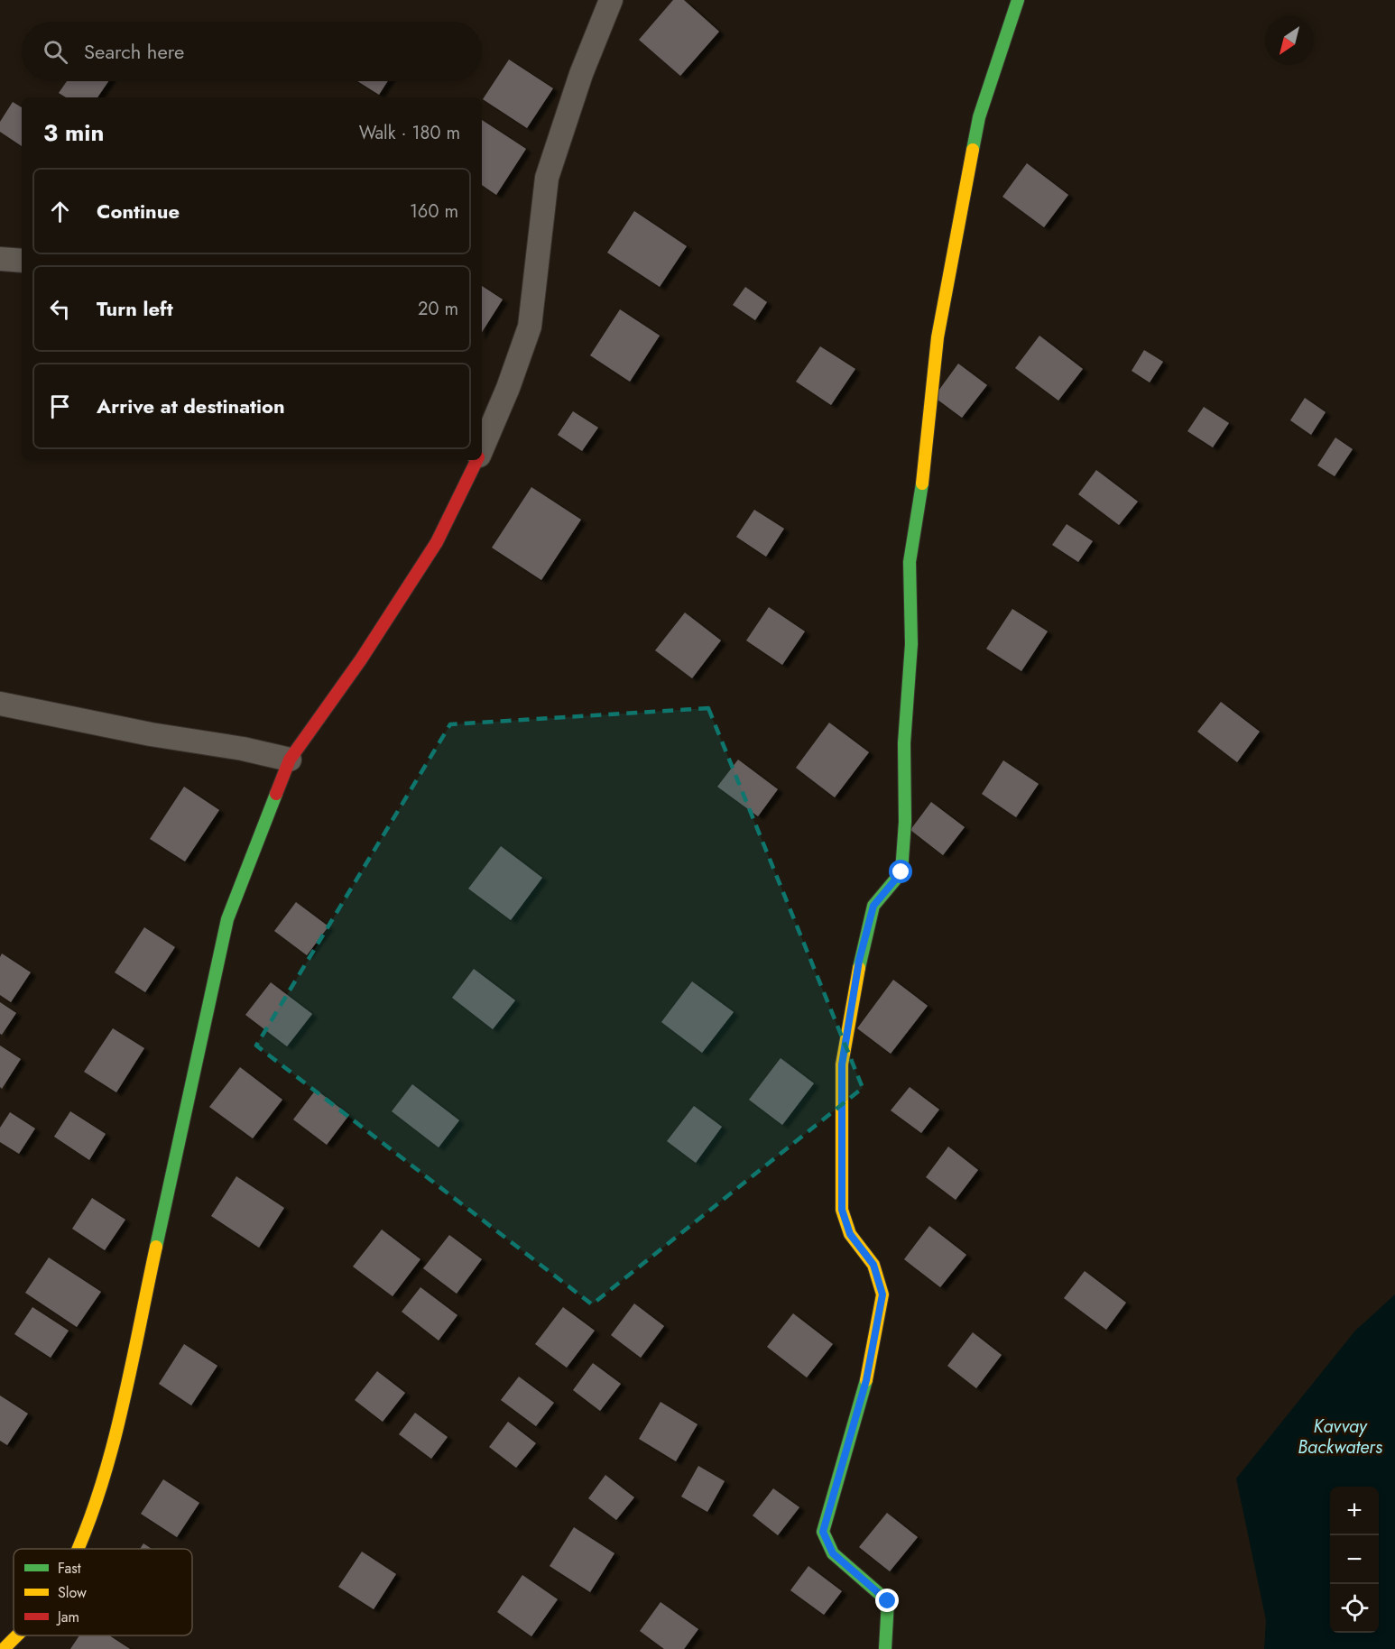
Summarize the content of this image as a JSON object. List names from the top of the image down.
{
  "water": ["Kavvay Backwaters"],
  "legend": ["Fast", "Slow", "Jam"],
  "north": "bottom left",
  "page": {
    "search": "Search here",
    "heading": ["3 min", "Walk · 180 m"],
    "list": [
      ["Continue", "160 m"],
      ["Turn left", "20 m"],
      "Arrive at destination"
    ],
    "map_buttons": ["+", "−"]
  }
}
